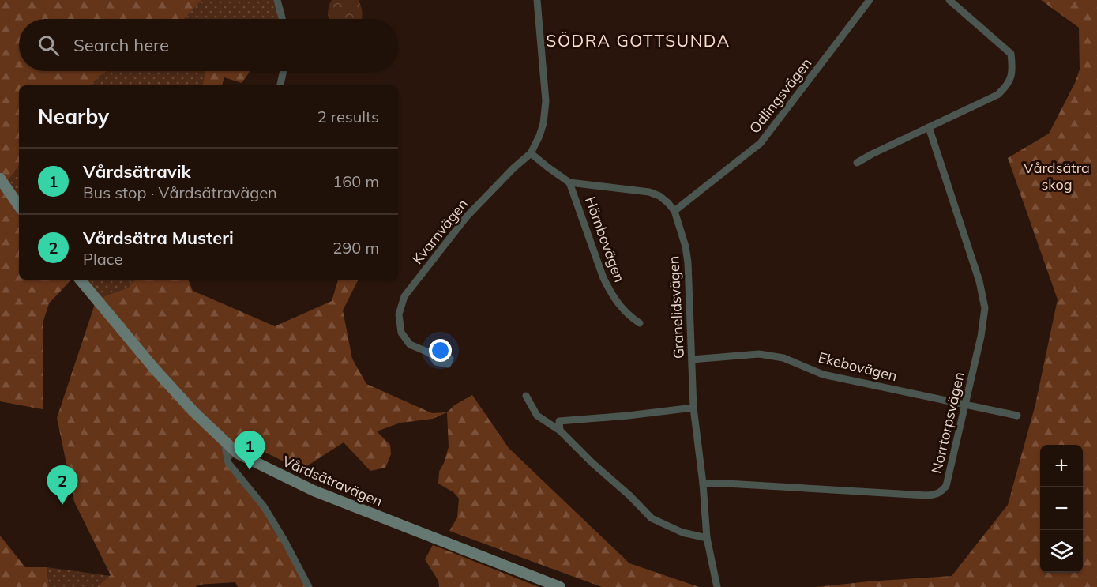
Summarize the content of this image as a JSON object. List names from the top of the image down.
{
  "streets": {
    "street": [
      "Odlingsvägen",
      "Kvarnvägen",
      "Hörnbovägen",
      "Granelidsvägen",
      "Ekebovägen",
      "Norrtorpsvägen",
      "Vårdsätravägen"
    ]
  },
  "crossings": [
    ["Odlingsvägen", "Granelidsvägen"],
    ["Kvarnvägen", "Granelidsvägen"],
    ["Hörnbovägen", "Granelidsvägen"],
    ["Granelidsvägen", "Ekebovägen"],
    ["Granelidsvägen", "Norrtorpsvägen"],
    ["Ekebovägen", "Norrtorpsvägen"]
  ],
  "districts": ["SÖDRA GOTTSUNDA"],
  "parks": ["Vårdsätra skog"],
  "page": {
    "search": "Search here",
    "heading": ["Nearby", "2 results"],
    "list": [
      {
        "mark": "1",
        "name": "Vårdsätravik",
        "note": "Bus stop · Vårdsätravägen",
        "value": "160 m"
      },
      {
        "mark": "2",
        "name": "Vårdsätra Musteri",
        "note": "Place",
        "value": "290 m"
      }
    ],
    "pins": ["1", "2"],
    "map_buttons": ["+", "−"]
  }
}
